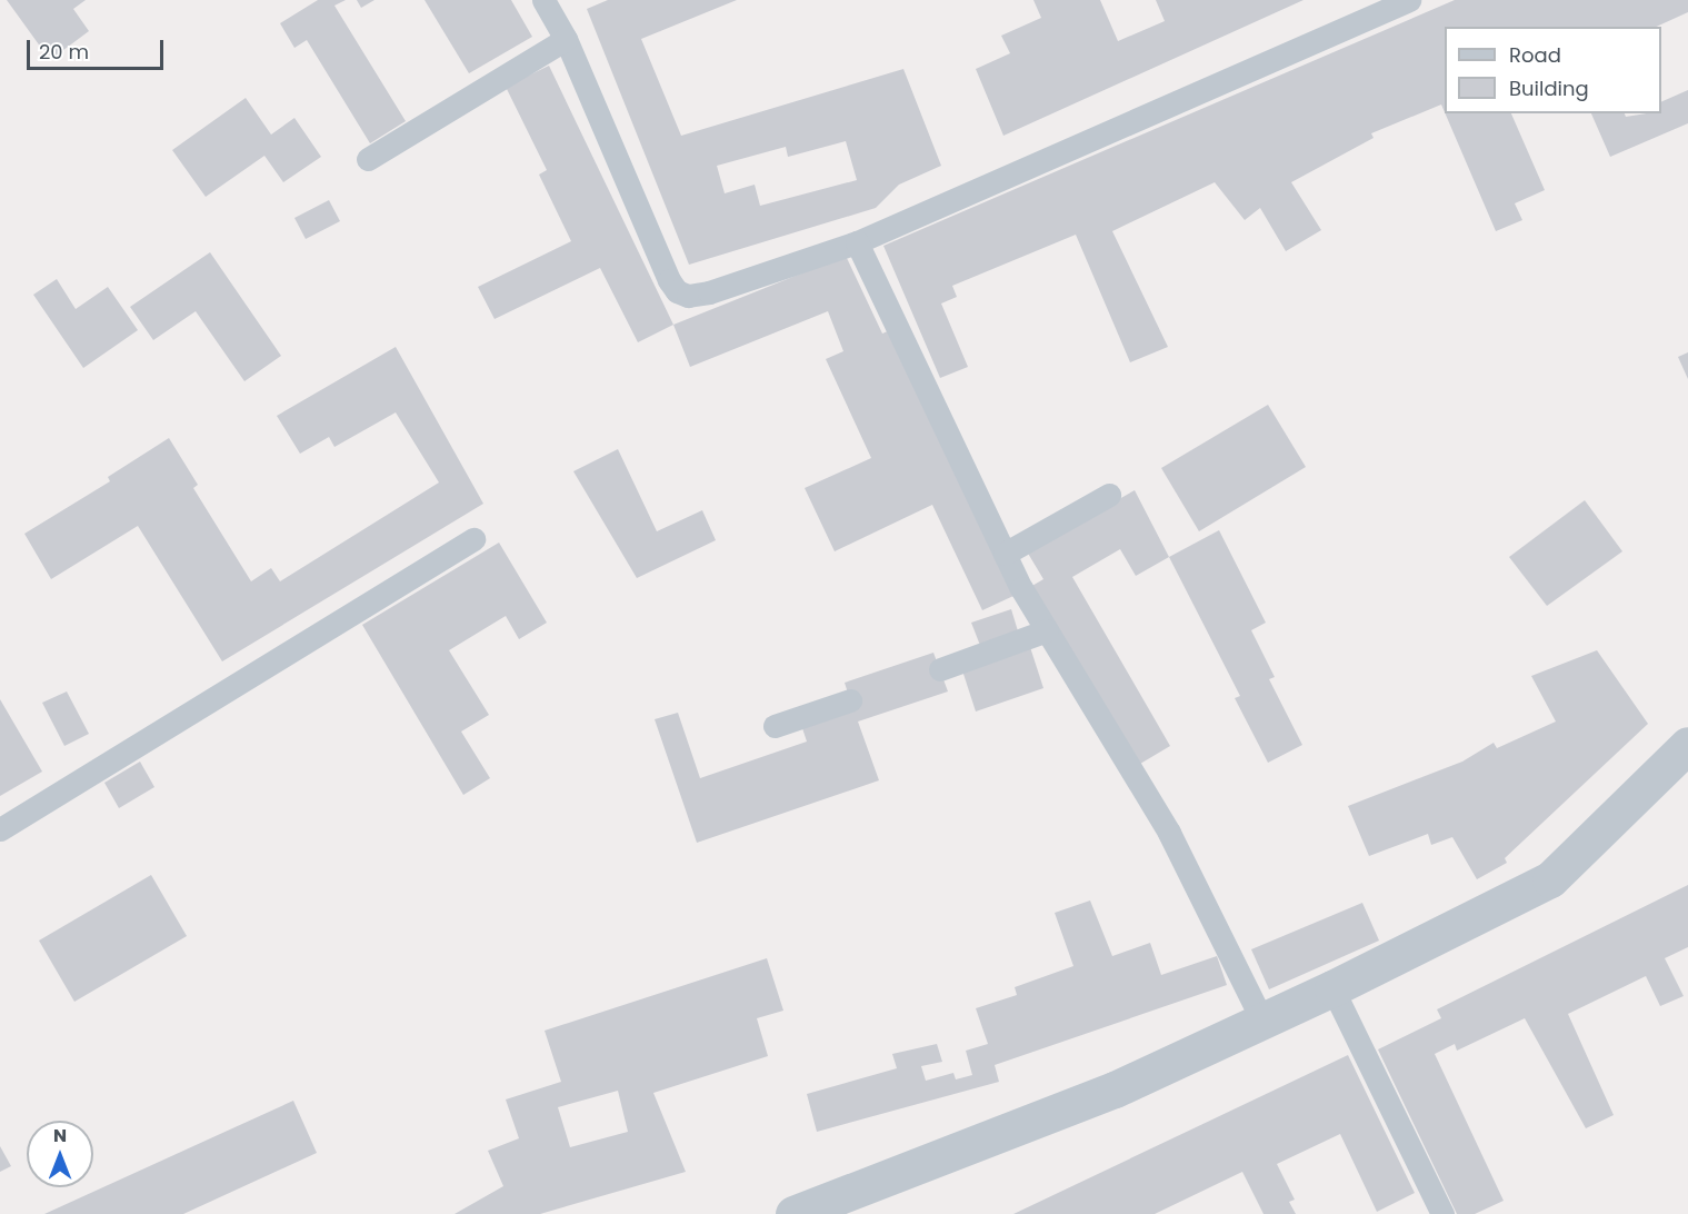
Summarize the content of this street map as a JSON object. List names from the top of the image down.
{
  "legend": ["Road", "Building"],
  "scale_bar": "20 m",
  "north": "top"
}
